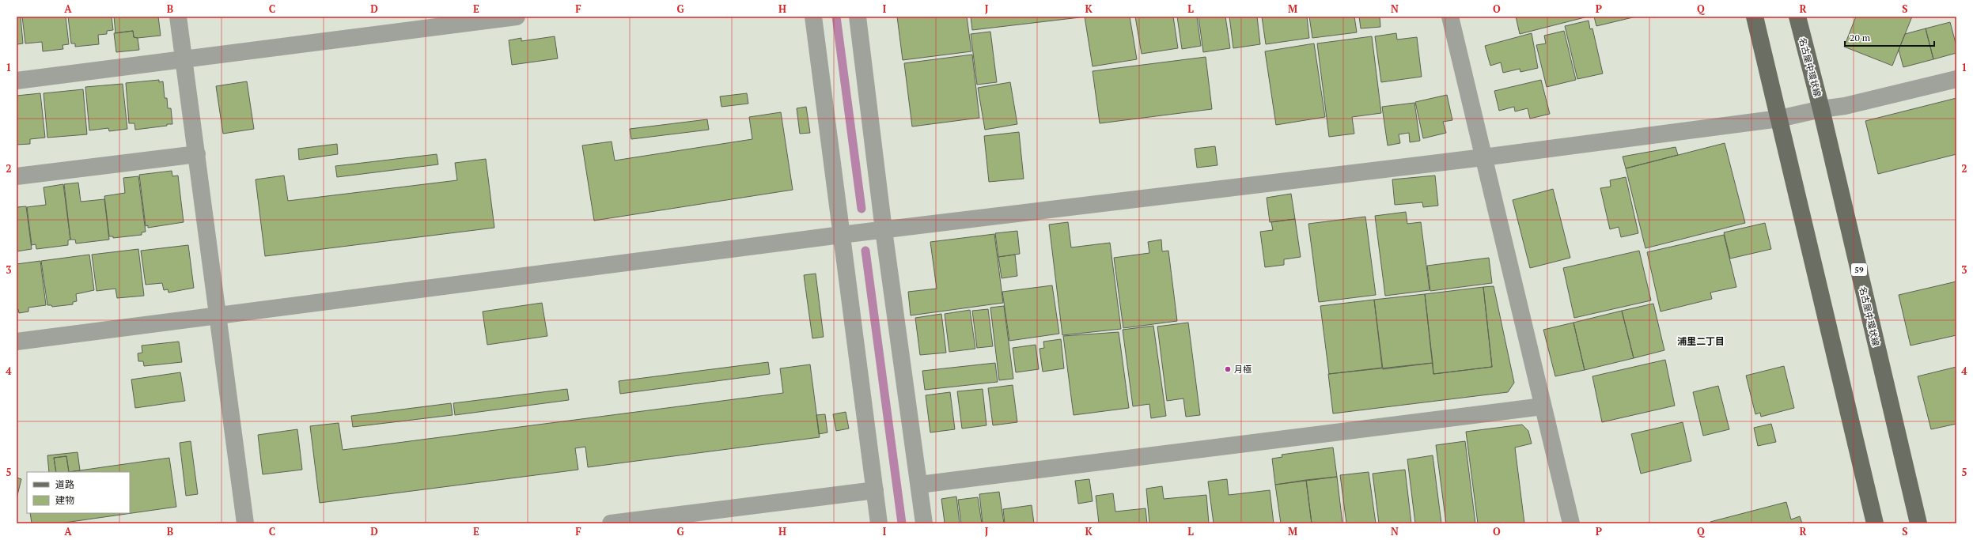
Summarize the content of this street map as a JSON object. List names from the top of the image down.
{
  "streets": {
    "main road": ["名古屋中環状線", "59"]
  },
  "districts": ["浦里二丁目"],
  "places": ["月極"],
  "legend": ["道路", "建物"],
  "scale_bar": "20 m",
  "grid": {
    "columns": [
      "A",
      "B",
      "C",
      "D",
      "E",
      "F",
      "G",
      "H",
      "I",
      "J",
      "K",
      "L",
      "M",
      "N",
      "O",
      "P",
      "Q",
      "R",
      "S"
    ],
    "rows": [
      "1",
      "2",
      "3",
      "4",
      "5"
    ]
  }
}
